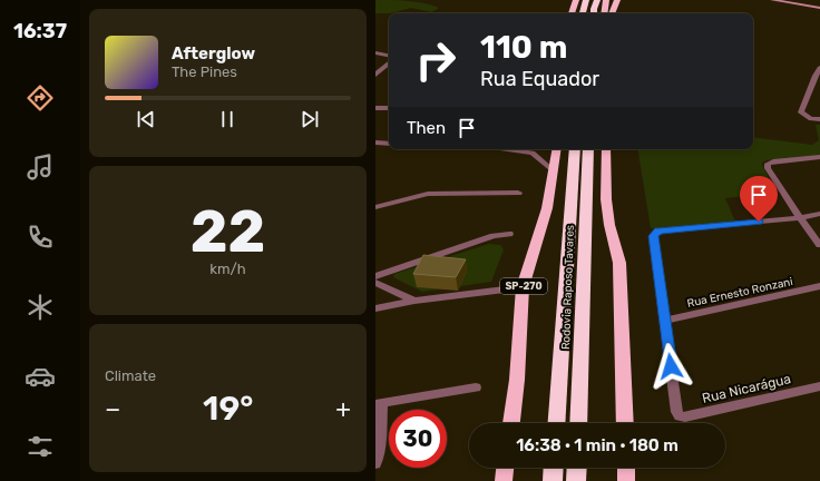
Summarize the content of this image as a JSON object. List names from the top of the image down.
{
  "streets": {
    "highway": ["SP-270", "Rodovia Raposo Tavares"],
    "street": ["Rua Ernesto Ronzani", "Rua Nicarágua"]
  },
  "crossings": [
    ["Rua Ernesto Ronzani", "Rua Nicarágua"]
  ],
  "page": {
    "tabs": "16:37",
    "turn": ["110 m", "Rua Equador"],
    "song": ["Afterglow", "The Pines"],
    "then": "Then",
    "tile": [
      ["22", "km/h"],
      "Climate"
    ],
    "heat": ["−", "19°", "+"],
    "limit": "30",
    "trip": "16:38 · 1 min · 180 m"
  }
}
